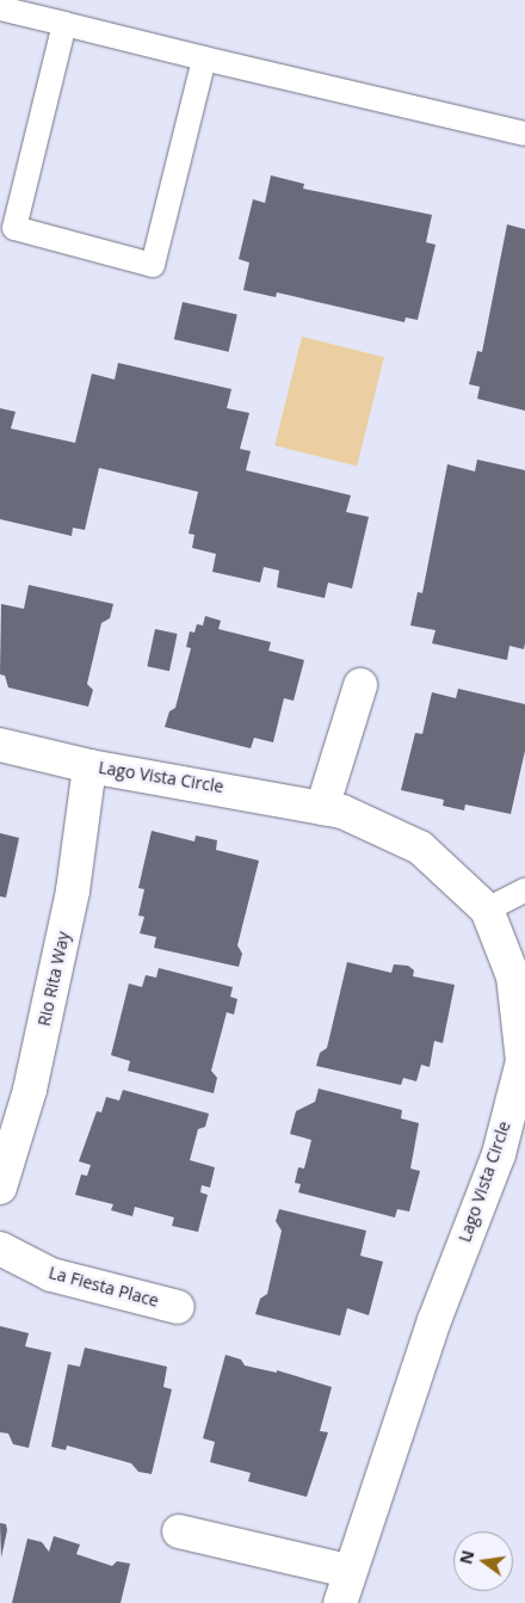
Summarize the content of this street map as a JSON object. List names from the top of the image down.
{
  "streets": {
    "street": ["Lago Vista Circle", "Rio Rita Way", "La Fiesta Place"]
  },
  "crossings": [
    ["Lago Vista Circle", "Rio Rita Way"]
  ],
  "north": "left"
}
